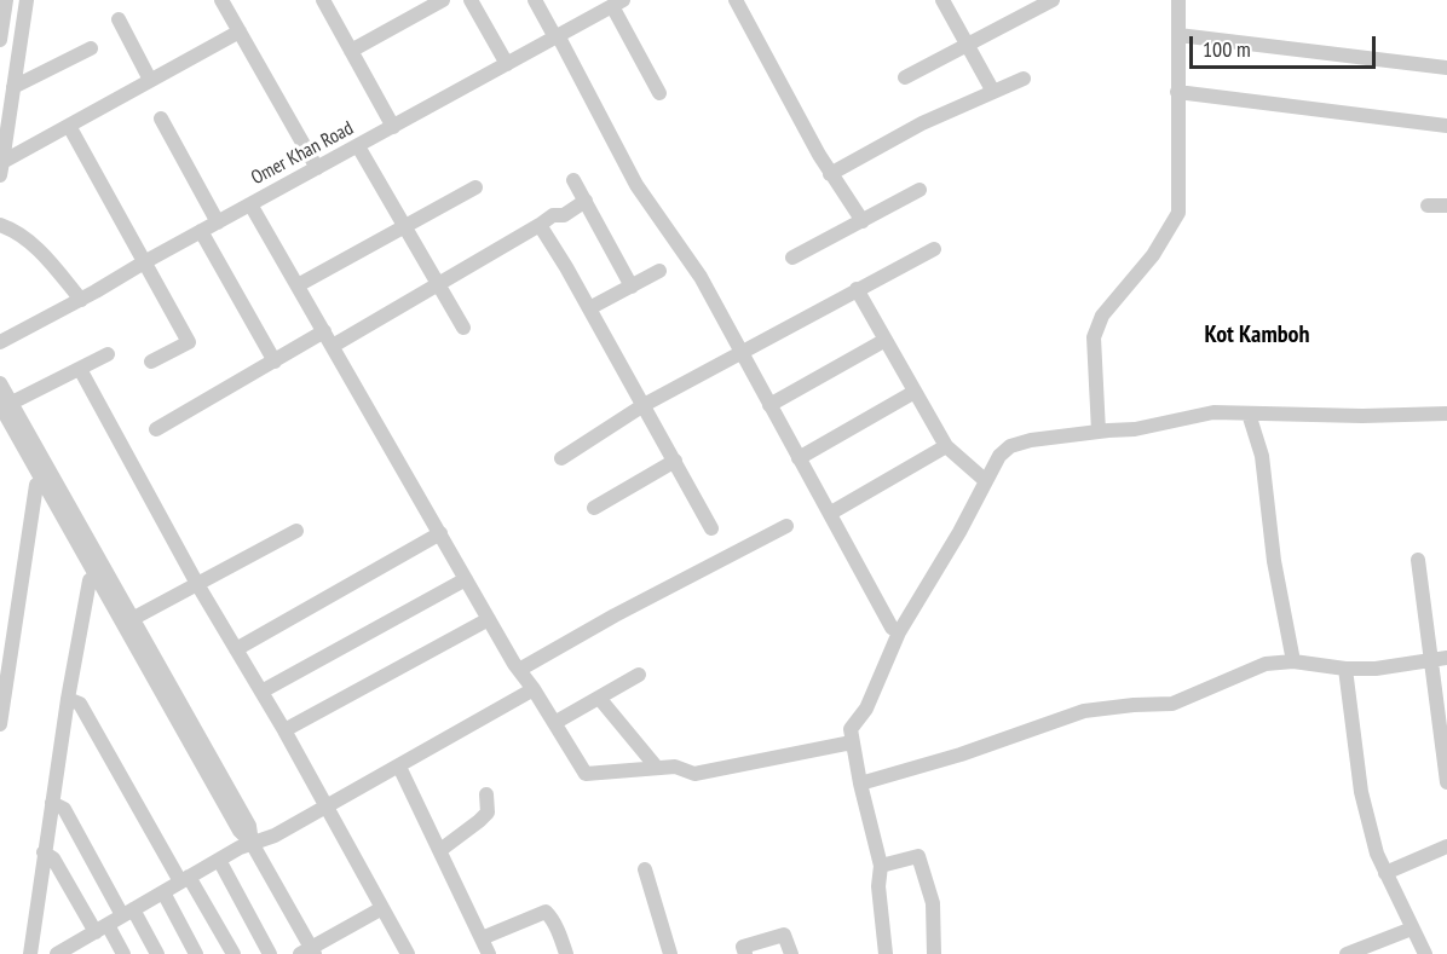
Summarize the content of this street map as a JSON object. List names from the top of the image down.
{
  "streets": {
    "street": ["Omer Khan Road"]
  },
  "districts": ["Kot Kamboh"],
  "scale_bar": "100 m"
}
